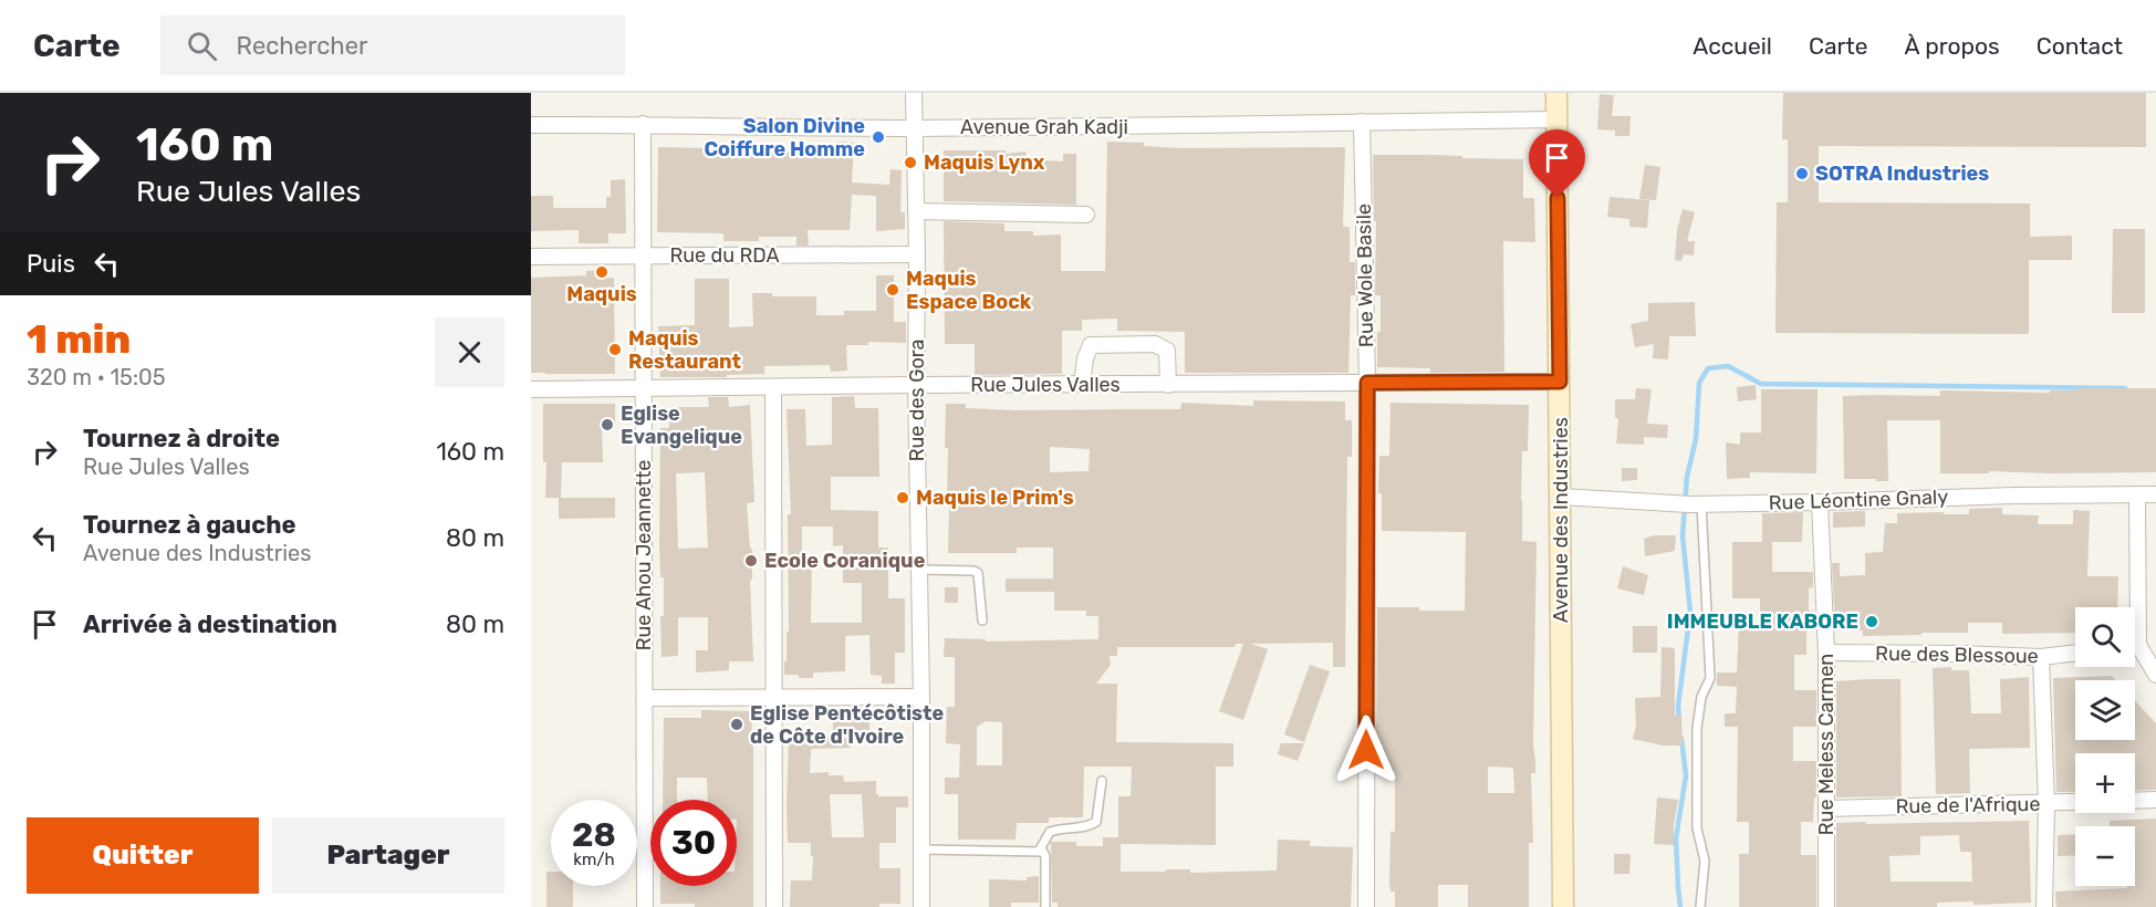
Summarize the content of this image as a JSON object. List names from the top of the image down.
{
  "streets": {
    "street": [
      "Avenue Grah Kadji",
      "Rue du RDA",
      "Rue Wole Basile",
      "Rue Jules Valles",
      "Rue des Gora",
      "Rue Léontine Gnaly",
      "Avenue des Industries",
      "Rue Ahou Jeannette",
      "Rue des Blessoue",
      "Rue Meless Carmen",
      "Rue de l'Afrique"
    ]
  },
  "crossings": [
    ["Avenue Grah Kadji", "Rue Wole Basile"],
    ["Avenue Grah Kadji", "Rue des Gora"],
    ["Avenue Grah Kadji", "Avenue des Industries"],
    ["Avenue Grah Kadji", "Rue Ahou Jeannette"],
    ["Rue du RDA", "Rue des Gora"],
    ["Rue du RDA", "Rue Ahou Jeannette"],
    ["Rue Wole Basile", "Rue Jules Valles"],
    ["Rue Jules Valles", "Rue des Gora"],
    ["Rue Jules Valles", "Avenue des Industries"],
    ["Rue Jules Valles", "Rue Ahou Jeannette"],
    ["Rue Léontine Gnaly", "Avenue des Industries"],
    ["Rue Léontine Gnaly", "Rue Meless Carmen"],
    ["Rue des Blessoue", "Rue Meless Carmen"],
    ["Rue Meless Carmen", "Rue de l'Afrique"]
  ],
  "places": [
    "Salon Divine Coiffure Homme",
    "Maquis Lynx",
    "SOTRA Industries",
    "Maquis",
    "Maquis Espace Bock",
    "Maquis Restaurant",
    "Eglise Evangelique",
    "Maquis le Prim's",
    "Ecole Coranique",
    "IMMEUBLE KABORE",
    "Eglise Pentécôtiste de Côte d'Ivoire"
  ],
  "page": {
    "header": "Carte",
    "search": "Rechercher",
    "nav": [
      "Accueil",
      "Carte",
      "À propos",
      "Contact"
    ],
    "turn": ["160 m", "Rue Jules Valles"],
    "then": "Puis",
    "heading": ["1 min", "320 m · 15:05"],
    "list": [
      {
        "name": "Tournez à droite",
        "note": "Rue Jules Valles",
        "value": "160 m"
      },
      {
        "name": "Tournez à gauche",
        "note": "Avenue des Industries",
        "value": "80 m"
      },
      {
        "name": "Arrivée à destination",
        "value": "80 m"
      }
    ],
    "map_buttons": ["+", "−"],
    "speed": "28 km/h",
    "limit": "30",
    "buttons": ["Quitter", "Partager"]
  }
}
